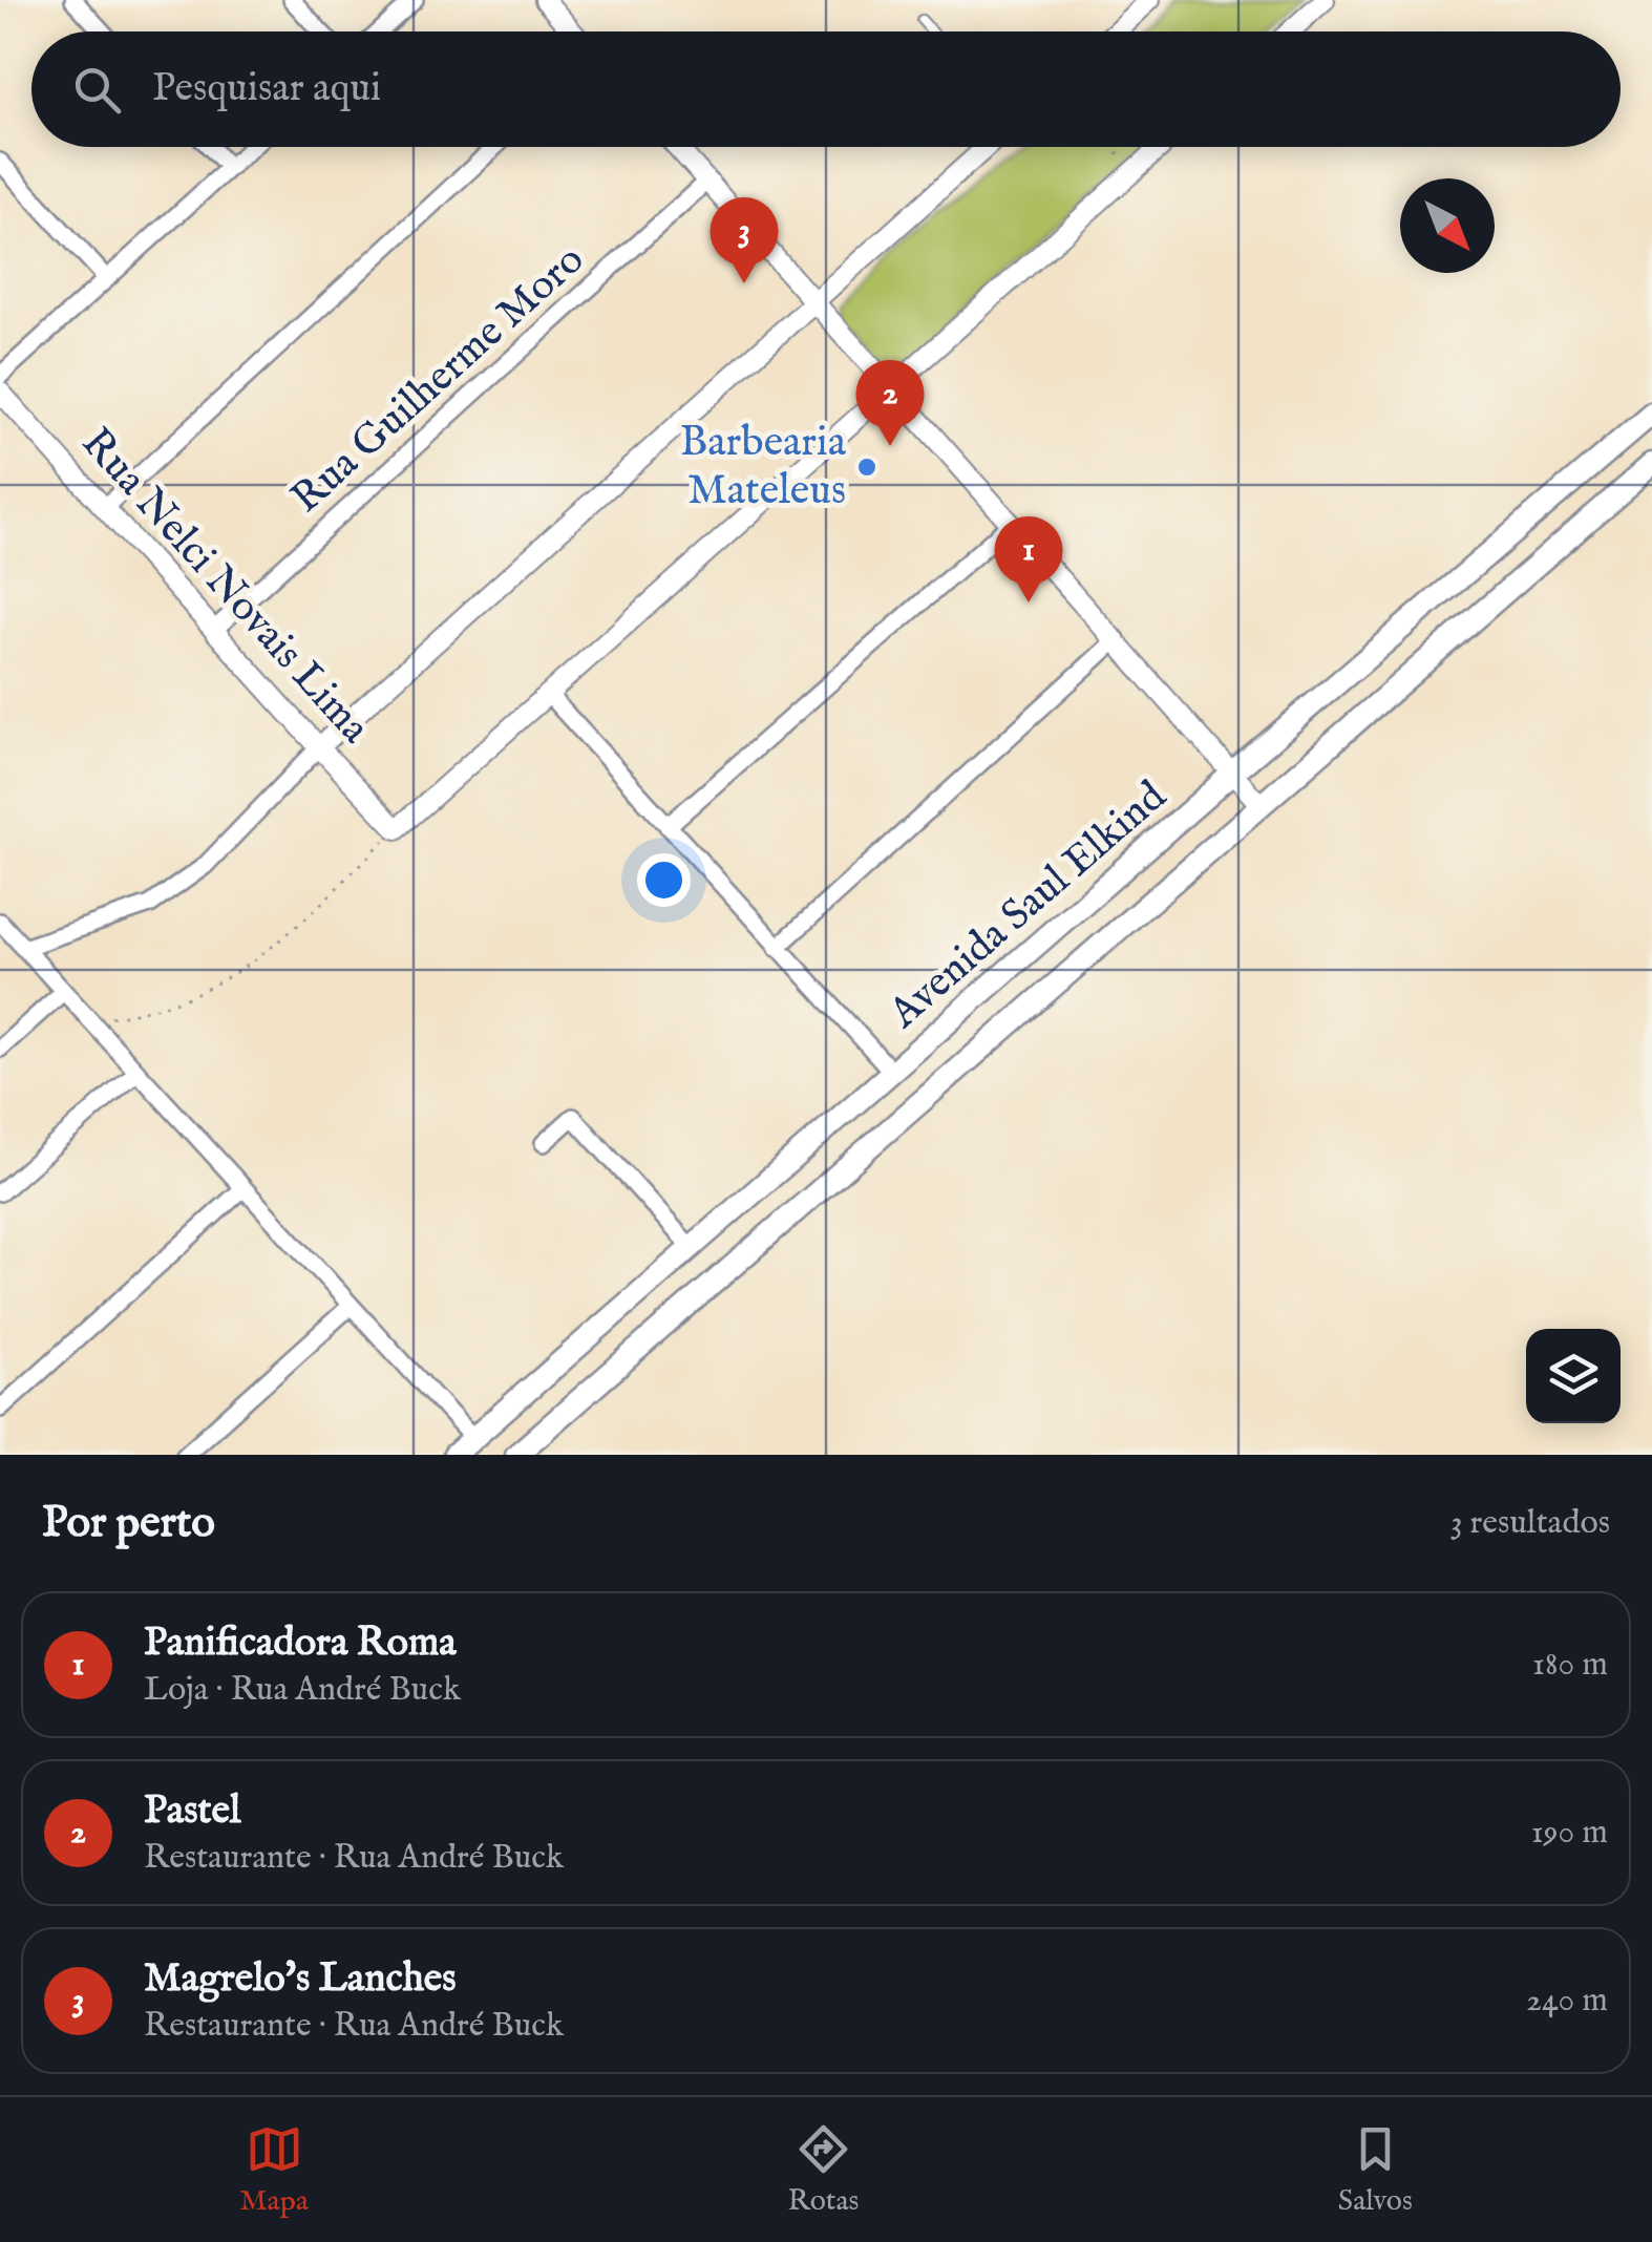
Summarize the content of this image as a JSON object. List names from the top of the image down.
{
  "streets": {
    "main road": ["Avenida Saul Elkind"],
    "street": ["Rua Guilherme Moro", "Rua Nelci Novais Lima"]
  },
  "crossings": [
    ["Rua Guilherme Moro", "Rua Nelci Novais Lima"]
  ],
  "places": ["Barbearia Mateleus"],
  "north": "bottom right",
  "page": {
    "search": "Pesquisar aqui",
    "pins": ["3", "2", "1"],
    "heading": ["Por perto", "3 resultados"],
    "list": [
      {
        "mark": "1",
        "name": "Panificadora Roma",
        "note": "Loja · Rua André Buck",
        "value": "180 m"
      },
      {
        "mark": "2",
        "name": "Pastel",
        "note": "Restaurante · Rua André Buck",
        "value": "190 m"
      },
      {
        "mark": "3",
        "name": "Magrelo's Lanches",
        "note": "Restaurante · Rua André Buck",
        "value": "240 m"
      }
    ],
    "nav": ["Mapa", "Rotas", "Salvos"]
  }
}
